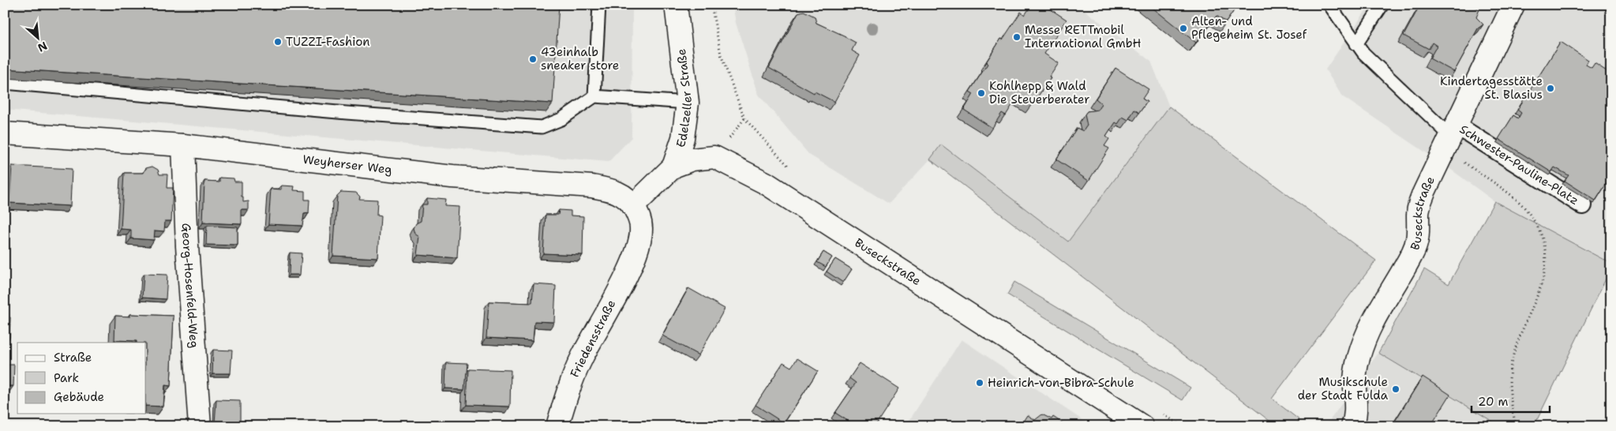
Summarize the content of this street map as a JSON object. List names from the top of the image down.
{
  "streets": {
    "street": [
      "Edelzeller Straße",
      "Weyherser Weg",
      "Schwester-Pauline-Platz",
      "Buseckstraße",
      "Georg-Hosenfeld-Weg",
      "Friedensstraße"
    ]
  },
  "crossings": [
    ["Edelzeller Straße", "Buseckstraße"],
    ["Weyherser Weg", "Buseckstraße"],
    ["Weyherser Weg", "Georg-Hosenfeld-Weg"],
    ["Weyherser Weg", "Friedensstraße"],
    ["Schwester-Pauline-Platz", "Buseckstraße"]
  ],
  "places": [
    "Alten- und Pflegeheim St. Josef",
    "Messe RETTmobil International GmbH",
    "TUZZI-Fashion",
    "43einhalb sneaker store",
    "Kindertagesstätte St. Blasius",
    "Kohlhepp & Wald Die Steuerberater",
    "Heinrich-von-Bibra-Schule",
    "Musikschule der Stadt Fulda"
  ],
  "legend": ["Straße", "Park", "Gebäude"],
  "scale_bar": "20 m",
  "north": "bottom right"
}
